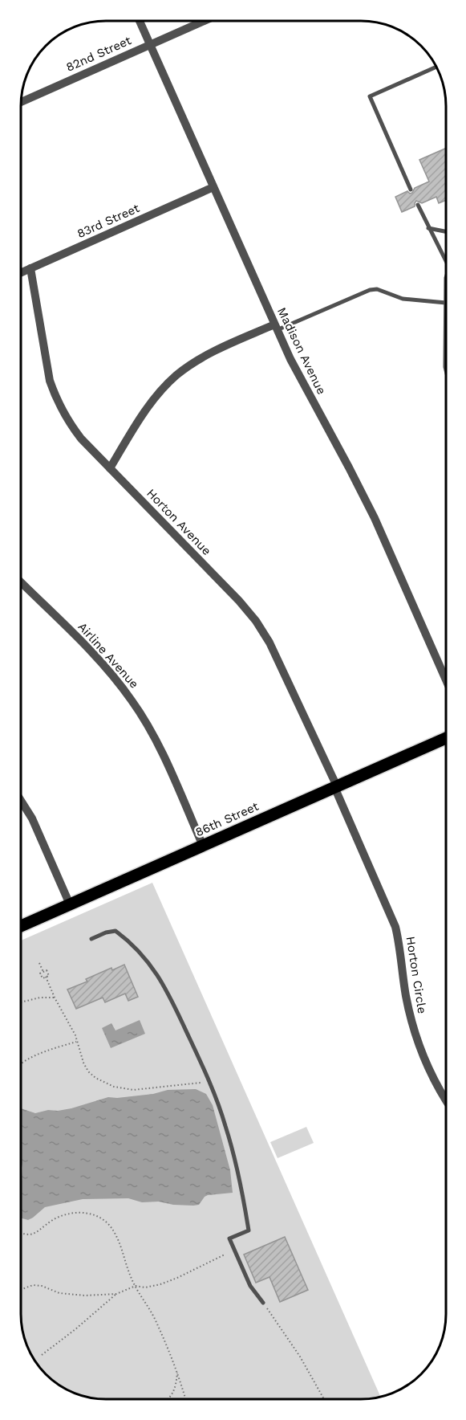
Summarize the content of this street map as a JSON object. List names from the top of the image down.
{
  "streets": {
    "main road": ["86th Street"],
    "street": [
      "82nd Street",
      "83rd Street",
      "Madison Avenue",
      "Horton Avenue",
      "Airline Avenue",
      "Horton Circle"
    ]
  },
  "crossings": [
    ["82nd Street", "Madison Avenue"],
    ["83rd Street", "Madison Avenue"],
    ["83rd Street", "Horton Avenue"],
    ["Horton Avenue", "86th Street"],
    ["Horton Avenue", "Horton Circle"],
    ["Airline Avenue", "86th Street"],
    ["86th Street", "Horton Circle"]
  ]
}
